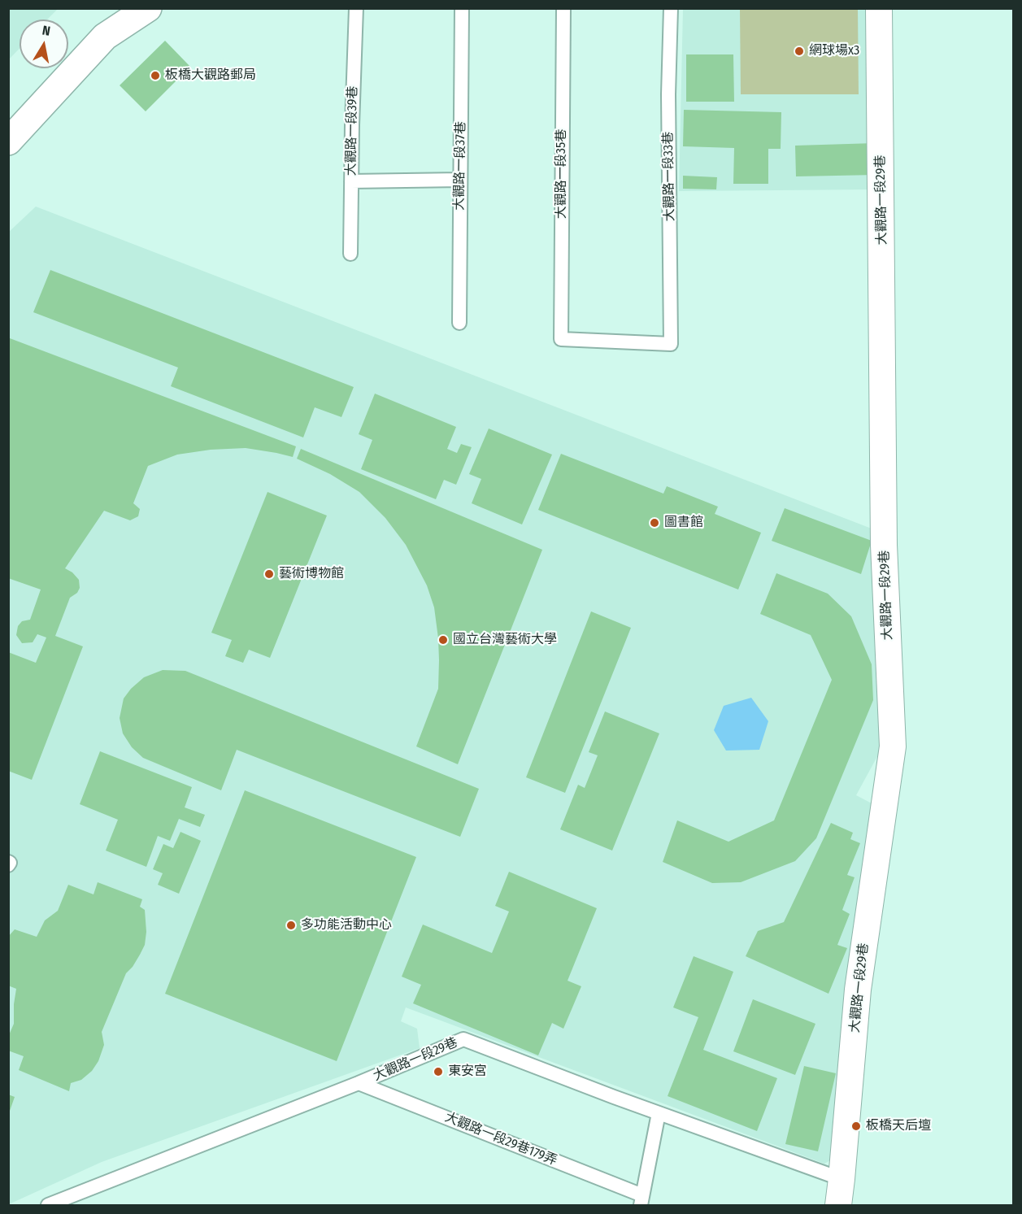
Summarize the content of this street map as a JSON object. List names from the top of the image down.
{
  "streets": {
    "street": ["大觀路一段29巷"],
    "lane": [
      "大觀路一段39巷",
      "大觀路一段37巷",
      "大觀路一段35巷",
      "大觀路一段33巷",
      "大觀路一段29巷179弄"
    ]
  },
  "crossings": [
    ["大觀路一段35巷", "大觀路一段33巷"],
    ["大觀路一段29巷", "大觀路一段29巷179弄"]
  ],
  "places": [
    "網球場x3",
    "板橋大觀路郵局",
    "圖書館",
    "藝術博物館",
    "國立台灣藝術大學",
    "多功能活動中心",
    "東安宮",
    "板橋天后壇"
  ],
  "north": "top"
}
